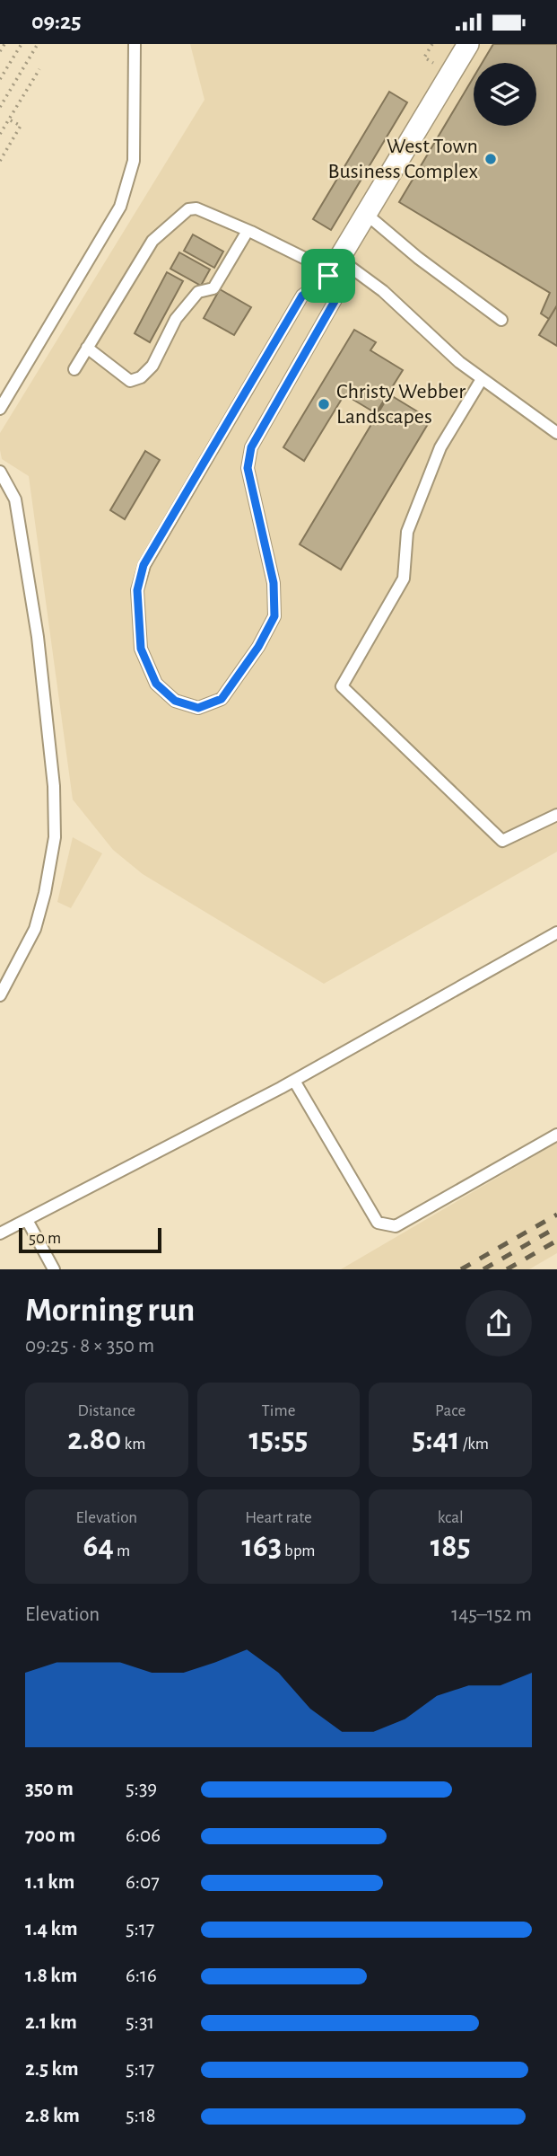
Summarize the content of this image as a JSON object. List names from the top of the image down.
{
  "places": ["West Town Business Complex", "Christy Webber Landscapes"],
  "scale_bar": "50 m",
  "page": {
    "status": "09:25",
    "scale": "50 m",
    "heading": ["Morning run", "09:25 · 8 × 350 m"],
    "stats": [
      ["Distance", "2.80 km"],
      ["Time", "15:55"],
      ["Pace", "5:41 /km"],
      ["Elevation", "64 m"],
      ["Heart rate", "163 bpm"],
      ["kcal", "185"]
    ],
    "chart": ["Elevation", "145–152 m"],
    "list": [
      {
        "name": "350 m",
        "note": "5:39"
      },
      {
        "name": "700 m",
        "note": "6:06"
      },
      {
        "name": "1.1 km",
        "note": "6:07"
      },
      {
        "name": "1.4 km",
        "note": "5:17"
      },
      {
        "name": "1.8 km",
        "note": "6:16"
      },
      {
        "name": "2.1 km",
        "note": "5:31"
      },
      {
        "name": "2.5 km",
        "note": "5:17"
      },
      {
        "name": "2.8 km",
        "note": "5:18"
      }
    ]
  }
}
